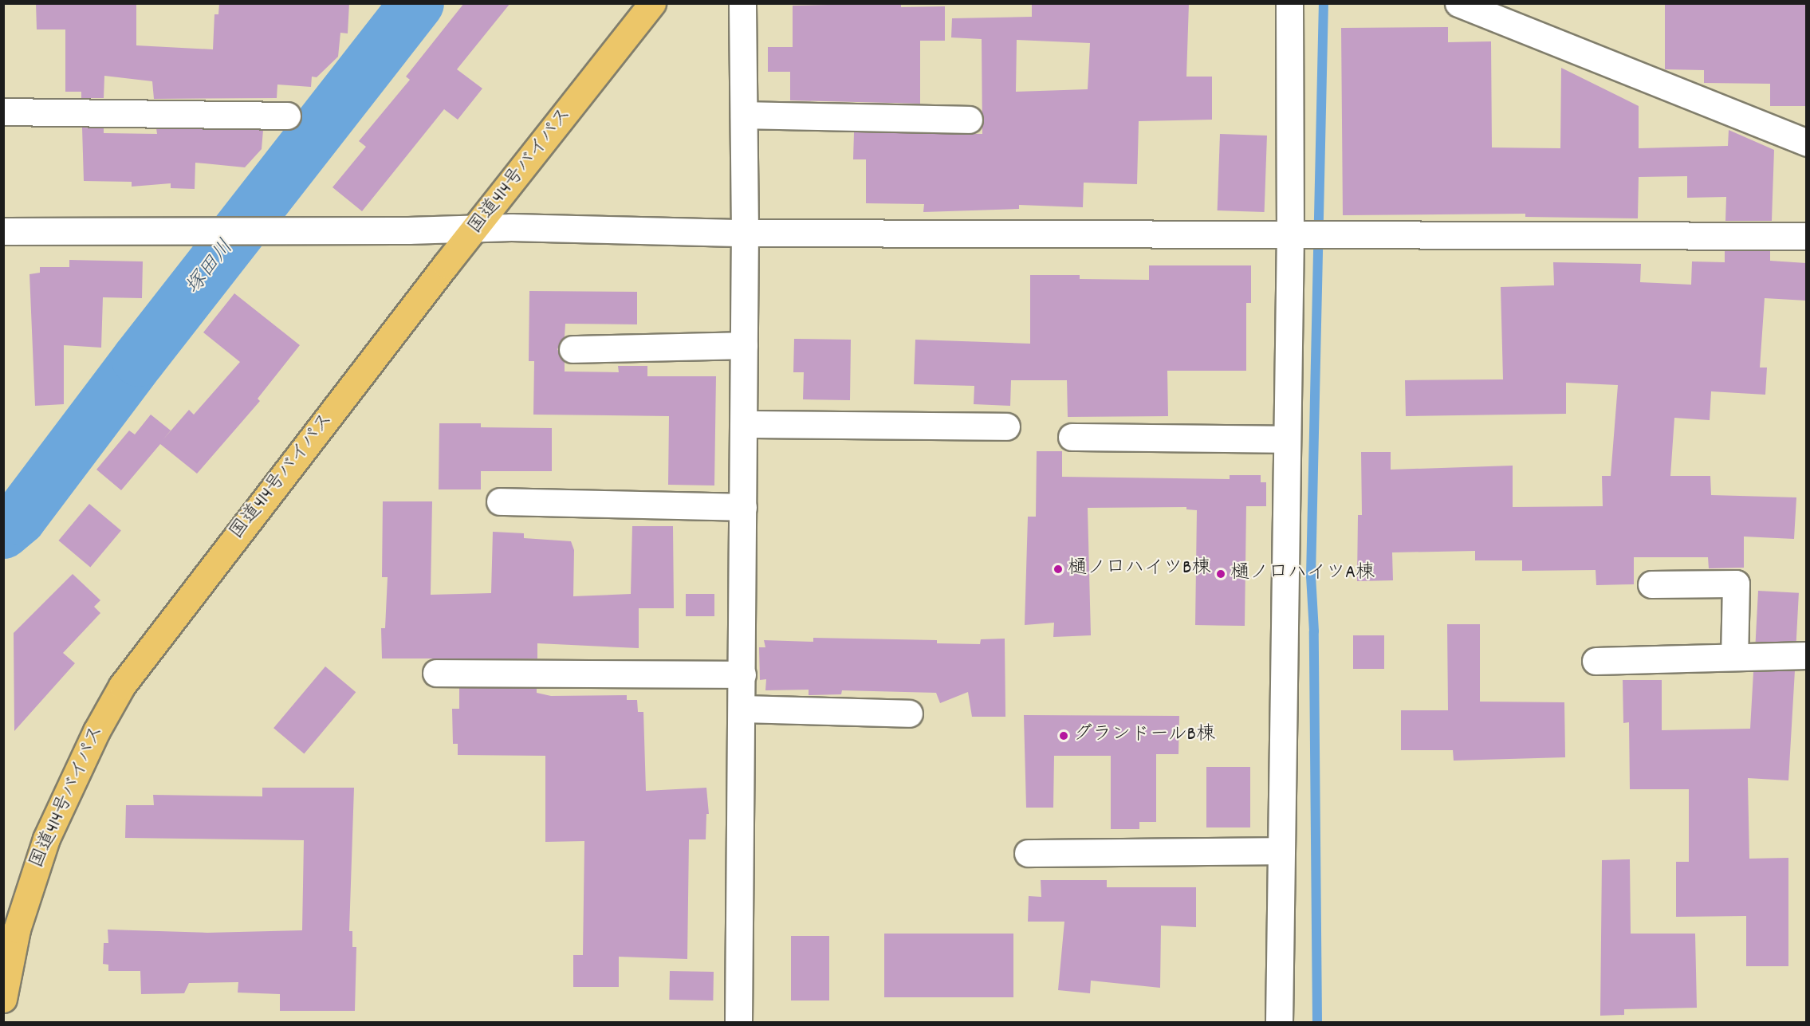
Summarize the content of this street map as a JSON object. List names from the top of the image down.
{
  "streets": {
    "highway": ["国道414号バイパス"]
  },
  "water": ["塚田川"],
  "places": ["樋ノ口ハイツB棟", "樋ノ口ハイツA棟", "グランドールB棟"]
}
